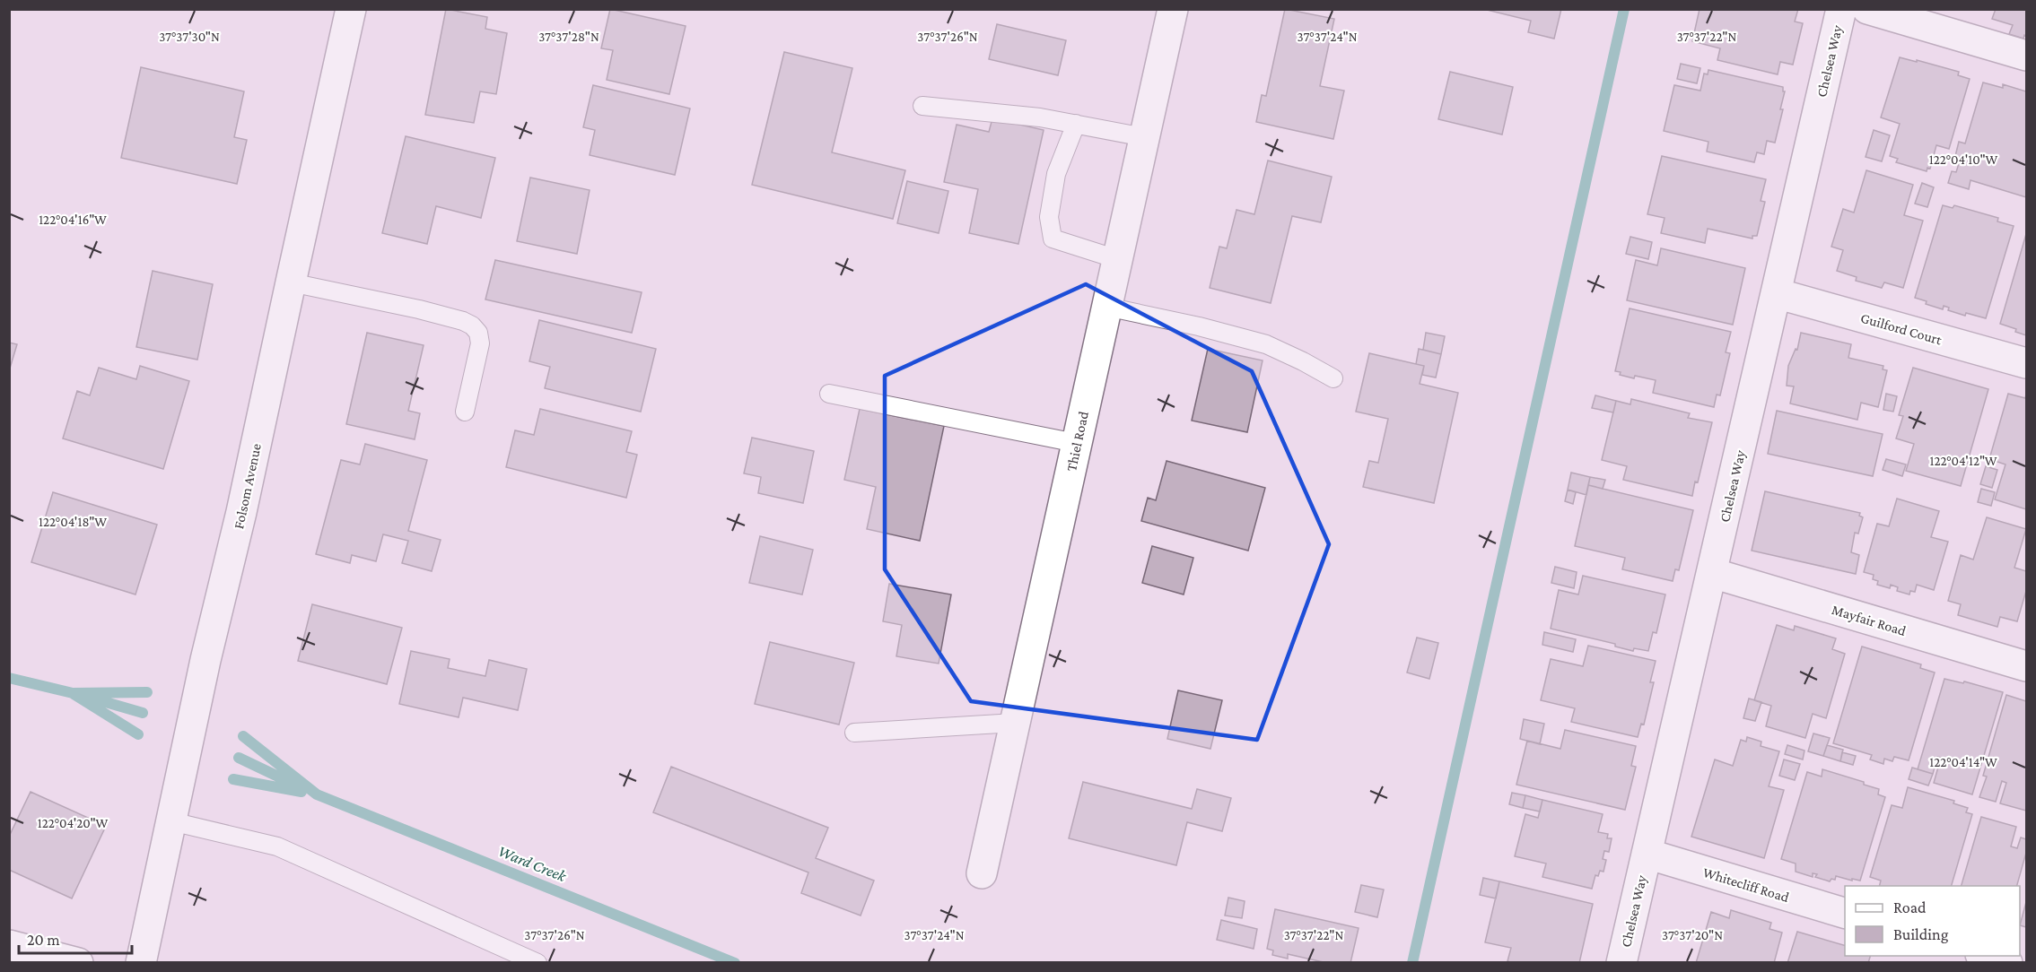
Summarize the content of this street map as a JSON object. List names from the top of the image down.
{
  "streets": {
    "street": [
      "Chelsea Way",
      "Guilford Court",
      "Thiel Road",
      "Folsom Avenue",
      "Mayfair Road",
      "Whitecliff Road"
    ]
  },
  "crossings": [
    ["Chelsea Way", "Guilford Court"],
    ["Chelsea Way", "Mayfair Road"],
    ["Chelsea Way", "Whitecliff Road"]
  ],
  "water": ["Ward Creek"],
  "legend": ["Road", "Building"],
  "scale_bar": "20 m",
  "coordinates": [
    "37°37'28\"N",
    "37°37'26\"N",
    "37°37'22\"N",
    "37°37'30\"N",
    "37°37'24\"N",
    "122°04'10\"W",
    "122°04'16\"W",
    "122°04'12\"W",
    "122°04'18\"W",
    "122°04'14\"W",
    "122°04'20\"W",
    "37°37'20\"N"
  ]
}
